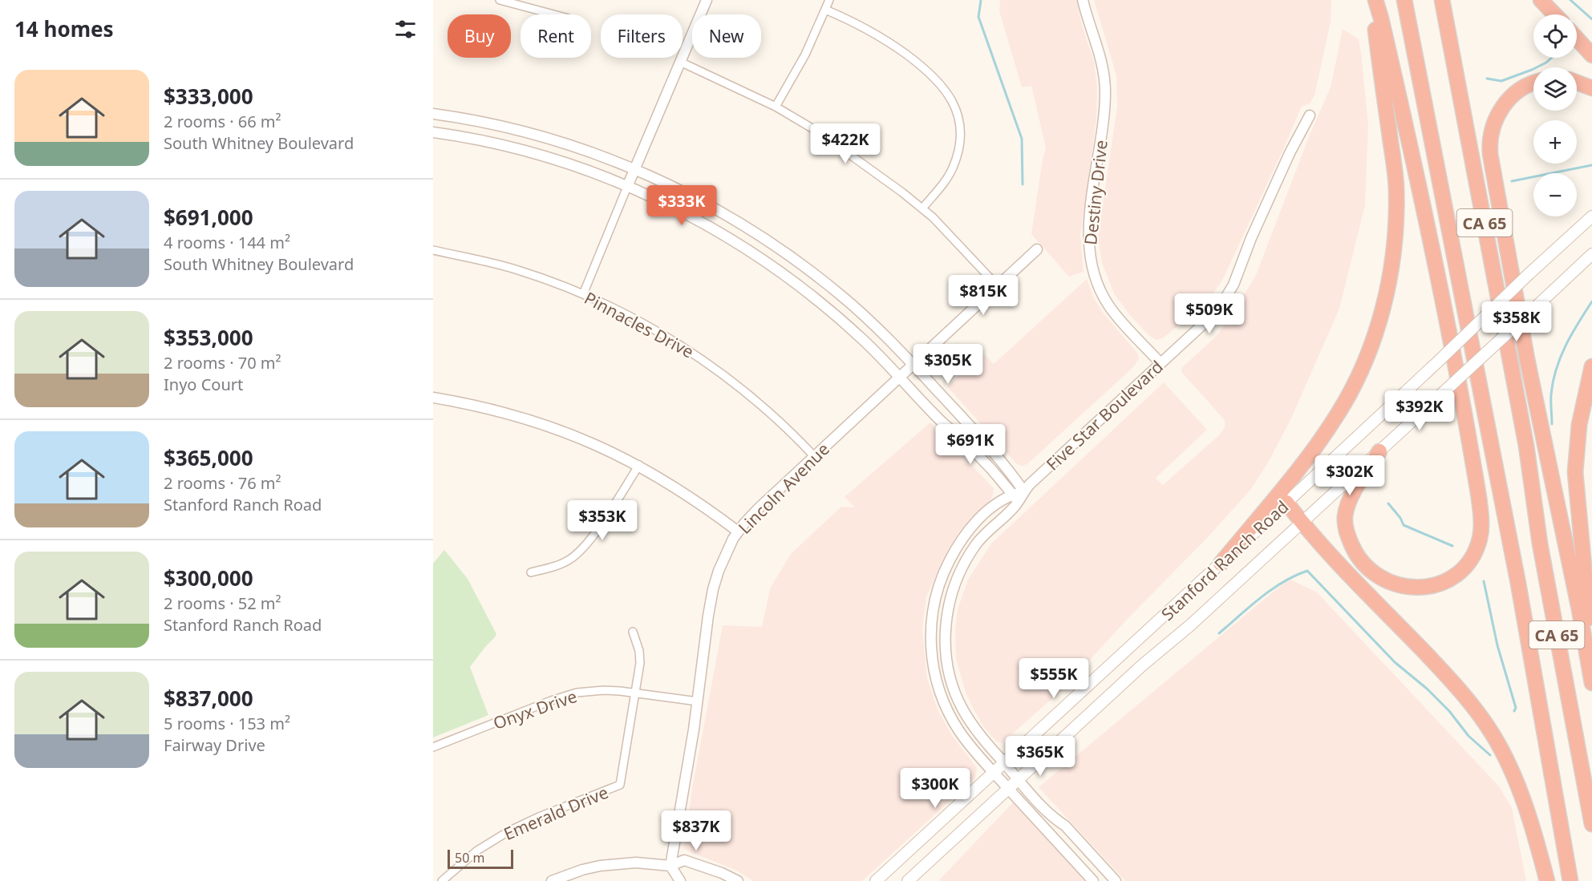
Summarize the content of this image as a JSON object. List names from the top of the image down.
{
  "streets": {
    "highway": ["CA 65"],
    "main road": ["Stanford Ranch Road"],
    "street": [
      "Destiny Drive",
      "Pinnacles Drive",
      "Five Star Boulevard",
      "Lincoln Avenue",
      "Onyx Drive",
      "Emerald Drive"
    ]
  },
  "crossings": [
    ["Destiny Drive", "Five Star Boulevard"],
    ["Pinnacles Drive", "Lincoln Avenue"],
    ["Five Star Boulevard", "Stanford Ranch Road"],
    ["Lincoln Avenue", "Onyx Drive"],
    ["Onyx Drive", "Emerald Drive"]
  ],
  "scale_bar": "50 m",
  "page": {
    "heading": "14 homes",
    "map_buttons": ["+", "−"],
    "chip": [
      "Buy",
      "Rent",
      "Filters",
      "New"
    ],
    "list": [
      {
        "name": "$333,000",
        "note": "2 rooms · 66 m² · South Whitney Boulevard"
      },
      {
        "name": "$691,000",
        "note": "4 rooms · 144 m² · South Whitney Boulevard"
      },
      {
        "name": "$353,000",
        "note": "2 rooms · 70 m² · Inyo Court"
      },
      {
        "name": "$365,000",
        "note": "2 rooms · 76 m² · Stanford Ranch Road"
      },
      {
        "name": "$300,000",
        "note": "2 rooms · 52 m² · Stanford Ranch Road"
      },
      {
        "name": "$837,000",
        "note": "5 rooms · 153 m² · Fairway Drive"
      }
    ],
    "price": [
      "$422K",
      "$333K",
      "$815K",
      "$509K",
      "$358K",
      "$305K",
      "$392K",
      "$691K",
      "$302K",
      "$353K",
      "$555K",
      "$365K",
      "$300K",
      "$837K"
    ],
    "scale": "50 m"
  }
}
